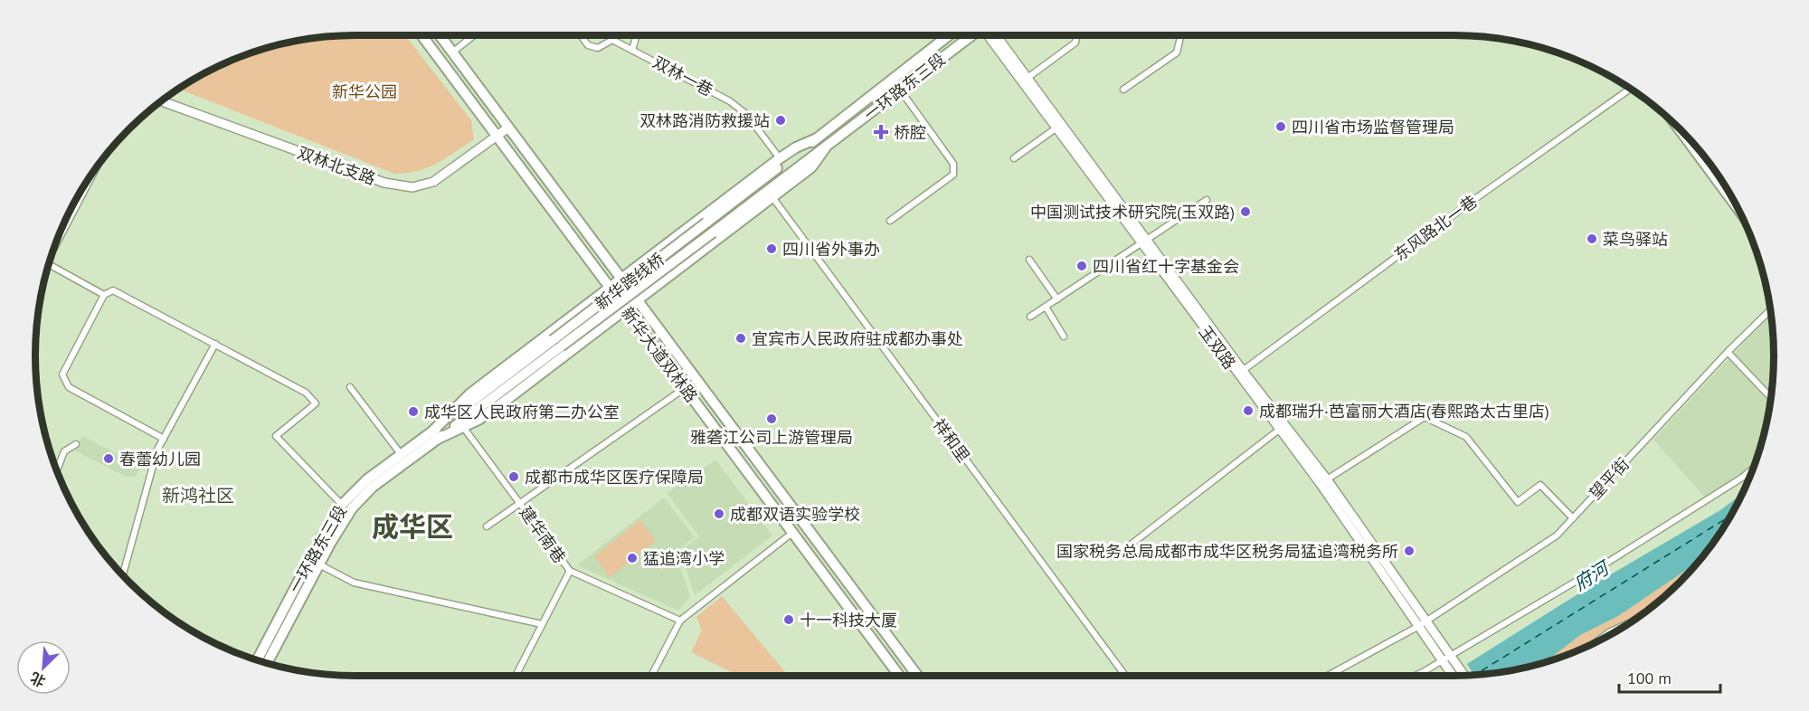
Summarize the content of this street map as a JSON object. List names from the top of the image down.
{
  "streets": {
    "main road": [
      "一环路东三段",
      "双林北支路",
      "新华跨线桥",
      "玉双路",
      "新华大道双林路"
    ],
    "street": [
      "双林一巷",
      "东风路北一巷",
      "祥和里",
      "望平街",
      "建华南巷"
    ]
  },
  "crossings": [
    ["一环路东三段", "新华跨线桥"],
    ["双林北支路", "新华大道双林路"],
    ["东风路北一巷", "玉双路"],
    ["玉双路", "望平街"]
  ],
  "districts": ["新鸿社区", "成华区"],
  "water": ["府河"],
  "parks": ["新华公园"],
  "places": {
    "other": [
      "双林路消防救援站",
      "四川省市场监督管理局",
      "中国测试技术研究院(玉双路)",
      "菜鸟驿站",
      "四川省外事办",
      "四川省红十字基金会",
      "宜宾市人民政府驻成都办事处",
      "成都瑞升·芭富丽大酒店(春熙路太古里店)",
      "成华区人民政府第二办公室",
      "雅砻江公司上游管理局",
      "春蕾幼儿园",
      "成都市成华区医疗保障局",
      "成都双语实验学校",
      "国家税务总局成都市成华区税务局猛追湾税务所",
      "猛追湾小学",
      "十一科技大厦"
    ],
    "health": ["桥腔"]
  },
  "scale_bar": "100 m",
  "north": "bottom left"
}
